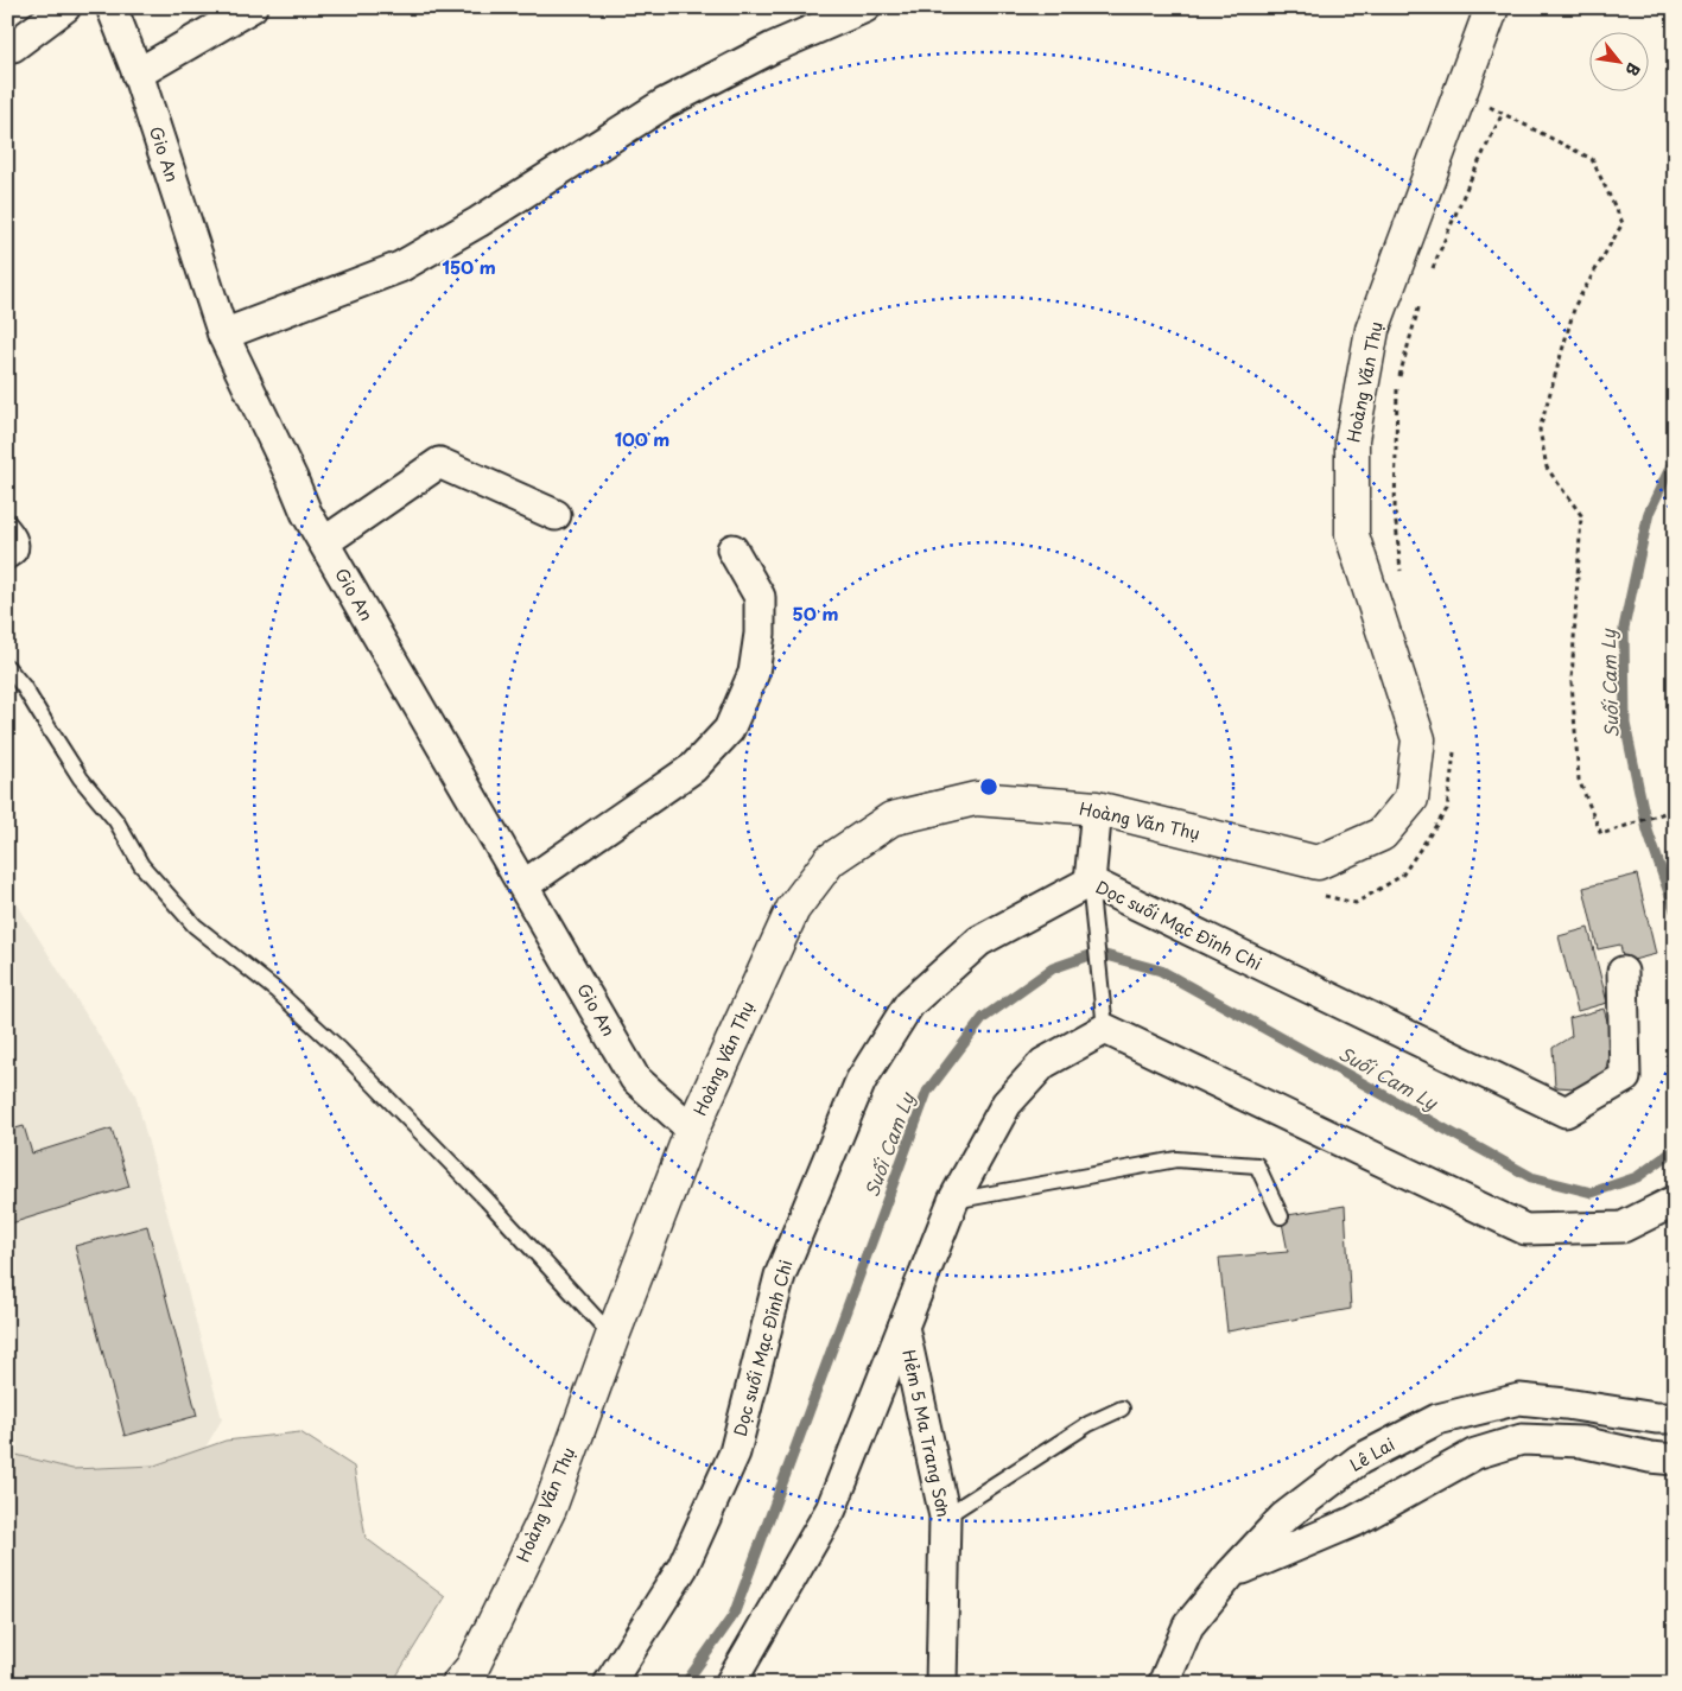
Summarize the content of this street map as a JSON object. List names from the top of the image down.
{
  "streets": {
    "main road": ["Hoàng Văn Thụ"],
    "street": [
      "Gio An",
      "Dọc suối Mạc Đĩnh Chi",
      "Hẻm 5 Ma Trang Sơn",
      "Lê Lai"
    ]
  },
  "crossings": [
    ["Gio An", "Hoàng Văn Thụ"]
  ],
  "water": ["Suối Cam Ly"],
  "north": "bottom right",
  "rings": ["150 m", "100 m", "50 m"]
}
